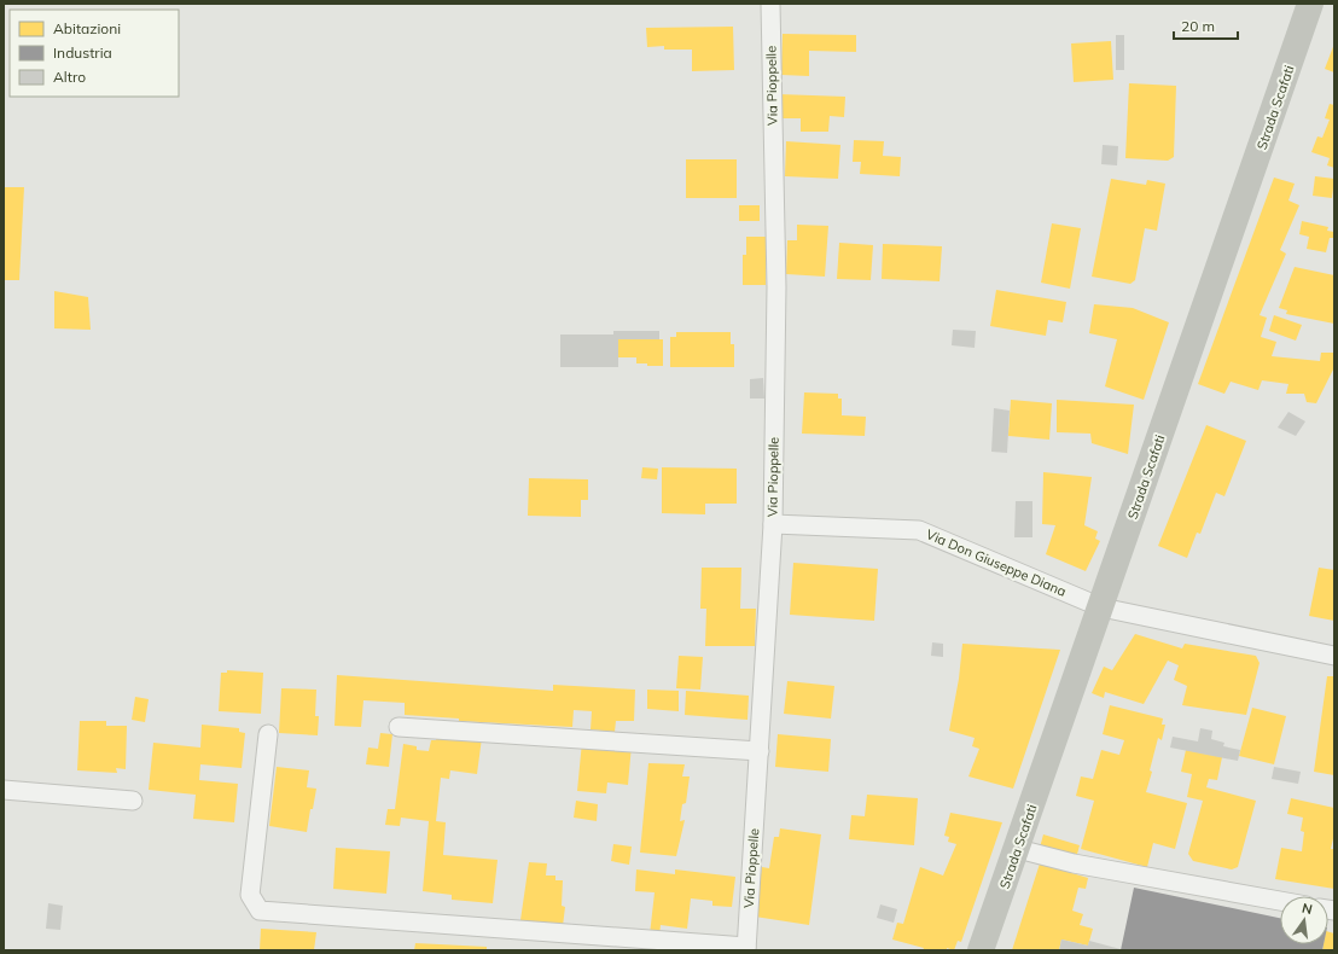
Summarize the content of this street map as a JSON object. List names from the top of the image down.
{
  "streets": {
    "street": ["Via Pioppelle", "Strada Scafati", "Via Don Giuseppe Diana"]
  },
  "crossings": [
    ["Via Pioppelle", "Via Don Giuseppe Diana"],
    ["Strada Scafati", "Via Don Giuseppe Diana"]
  ],
  "legend": ["Abitazioni", "Industria", "Altro"],
  "scale_bar": "20 m",
  "north": "top"
}
